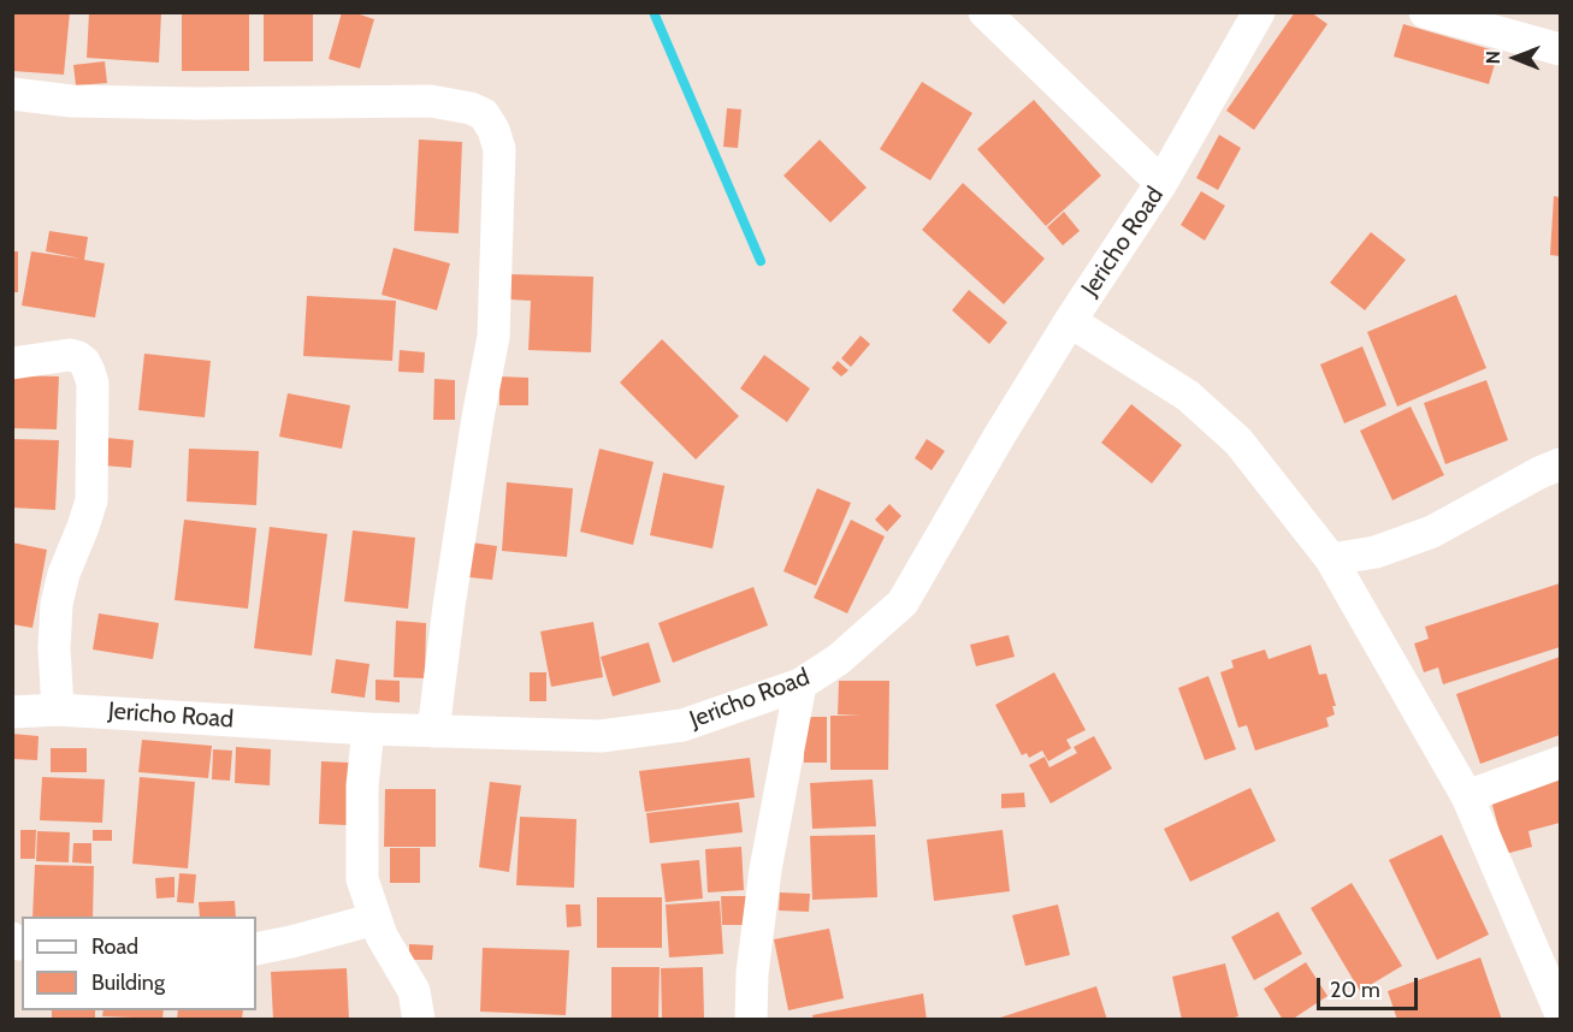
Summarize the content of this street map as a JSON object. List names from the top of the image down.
{
  "streets": {
    "street": ["Jericho Road"]
  },
  "legend": ["Road", "Building"],
  "scale_bar": "20 m",
  "north": "left"
}
